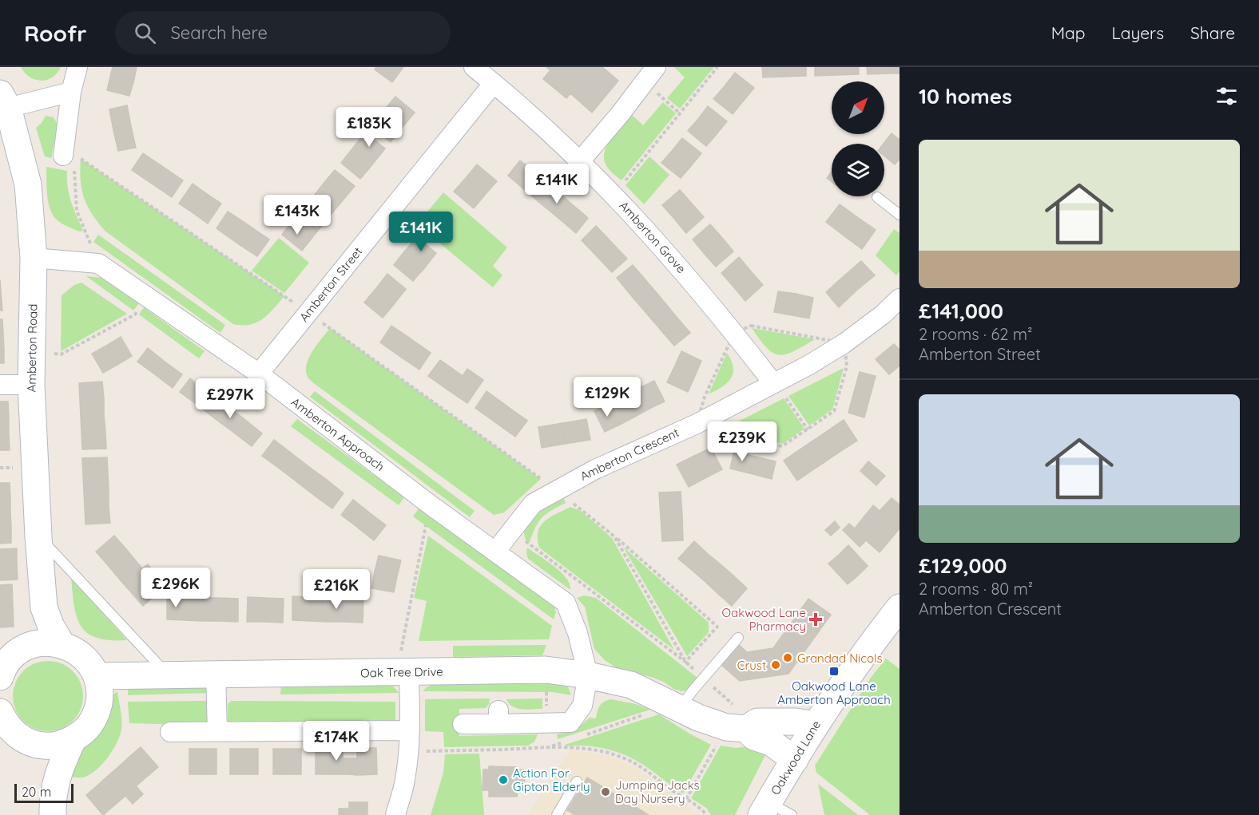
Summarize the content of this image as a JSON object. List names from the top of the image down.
{
  "streets": {
    "street": [
      "Amberton Grove",
      "Amberton Street",
      "Amberton Road",
      "Amberton Approach",
      "Amberton Crescent",
      "Oak Tree Drive",
      "Oakwood Lane"
    ]
  },
  "crossings": [
    ["Amberton Grove", "Amberton Street"],
    ["Amberton Grove", "Amberton Crescent"],
    ["Amberton Street", "Amberton Approach"],
    ["Amberton Road", "Amberton Approach"],
    ["Amberton Approach", "Amberton Crescent"],
    ["Amberton Approach", "Oak Tree Drive"],
    ["Oak Tree Drive", "Oakwood Lane"]
  ],
  "places": {
    "health": ["Oakwood Lane Pharmacy"],
    "other": [
      "Grandad Nicols",
      "Crust",
      "Action For Gipton Elderly",
      "Jumping Jacks Day Nursery"
    ],
    "transit": ["Oakwood Lane Amberton Approach"]
  },
  "scale_bar": "20 m",
  "north": "top right",
  "page": {
    "header": "Roofr",
    "search": "Search here",
    "nav": ["Map", "Layers", "Share"],
    "heading": "10 homes",
    "price": [
      "£183K",
      "£141K",
      "£143K",
      "£141K",
      "£129K",
      "£297K",
      "£239K",
      "£296K",
      "£216K",
      "£174K"
    ],
    "list": [
      {
        "name": "£141,000",
        "note": "2 rooms · 62 m² · Amberton Street"
      },
      {
        "name": "£129,000",
        "note": "2 rooms · 80 m² · Amberton Crescent"
      }
    ],
    "scale": "20 m"
  }
}
